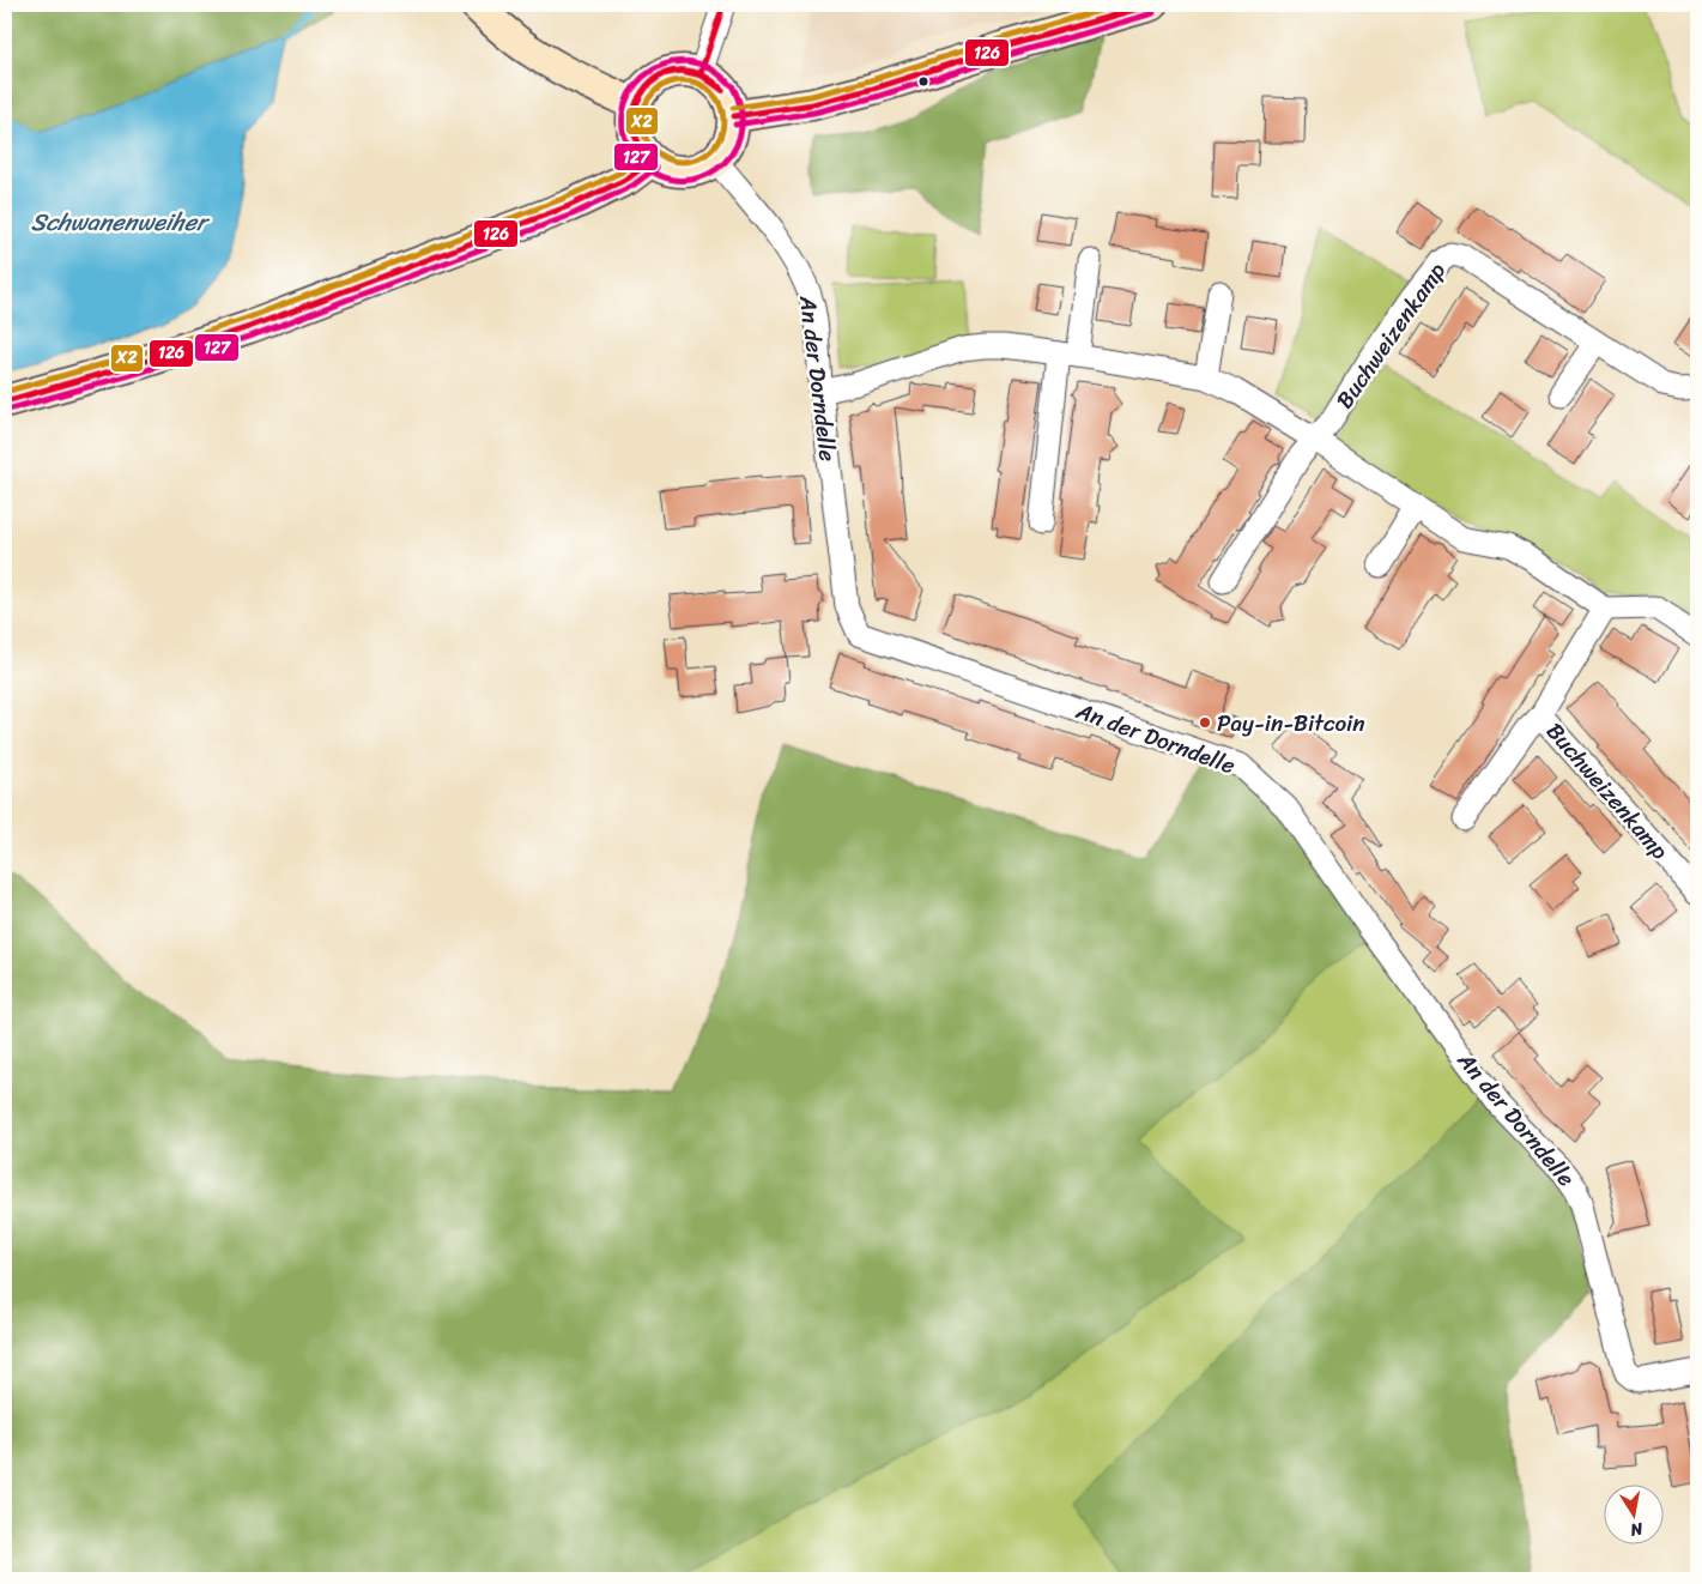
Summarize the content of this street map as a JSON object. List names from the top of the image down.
{
  "streets": {
    "street": ["Buchweizenkamp", "An der Dorndelle"]
  },
  "water": ["Schwanenweiher"],
  "places": ["Pay-in-Bitcoin"],
  "lines": ["transit line 126", "transit line X2", "transit line 127"],
  "north": "bottom"
}
